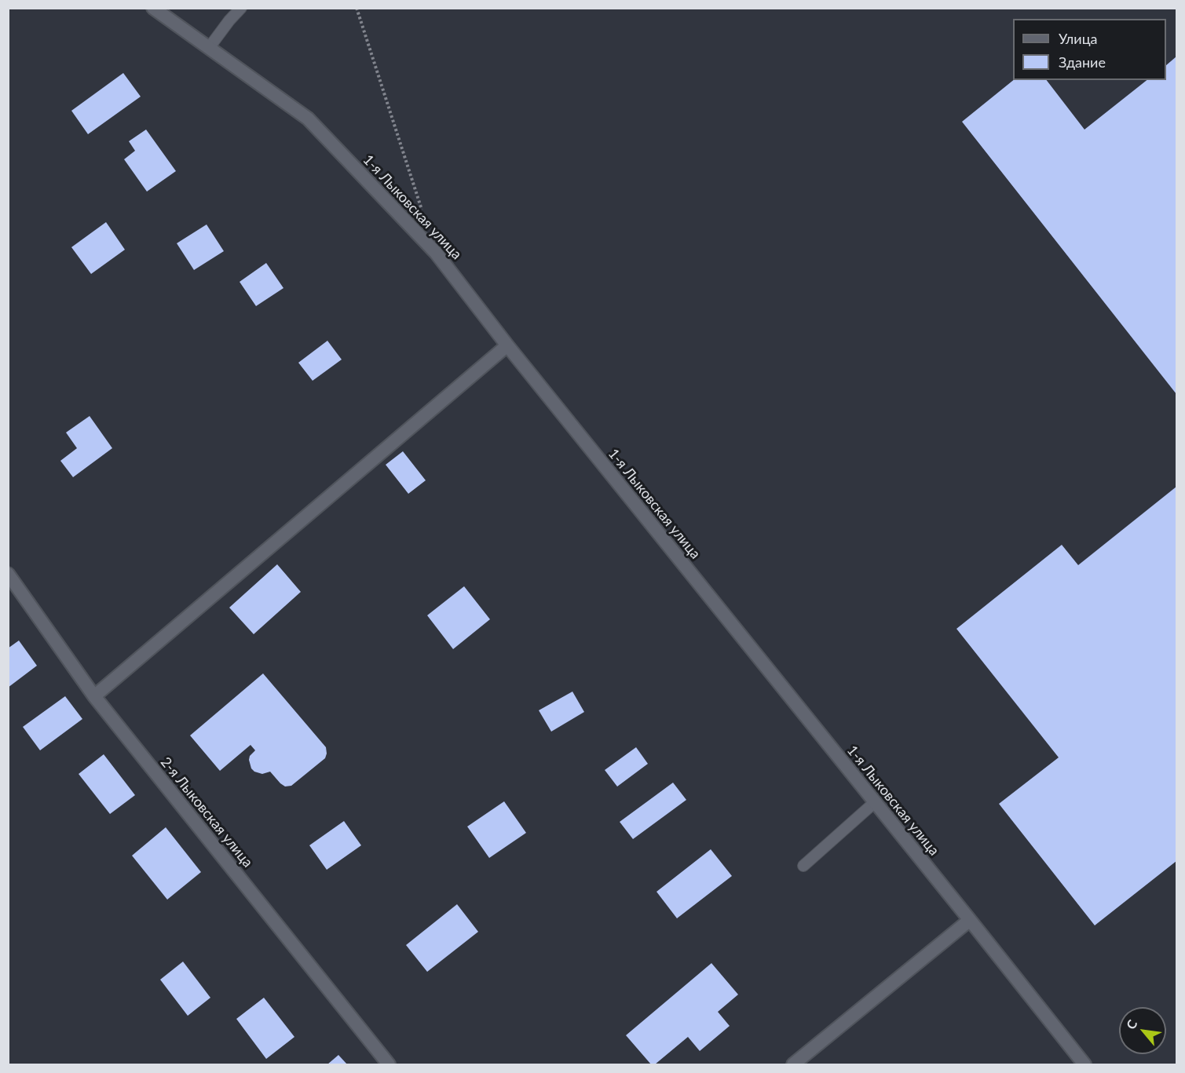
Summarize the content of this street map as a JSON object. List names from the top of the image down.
{
  "streets": {
    "street": ["1-я Лыковская улица", "2-я Лыковская улица"]
  },
  "legend": ["Улица", "Здание"],
  "north": "top left"
}
